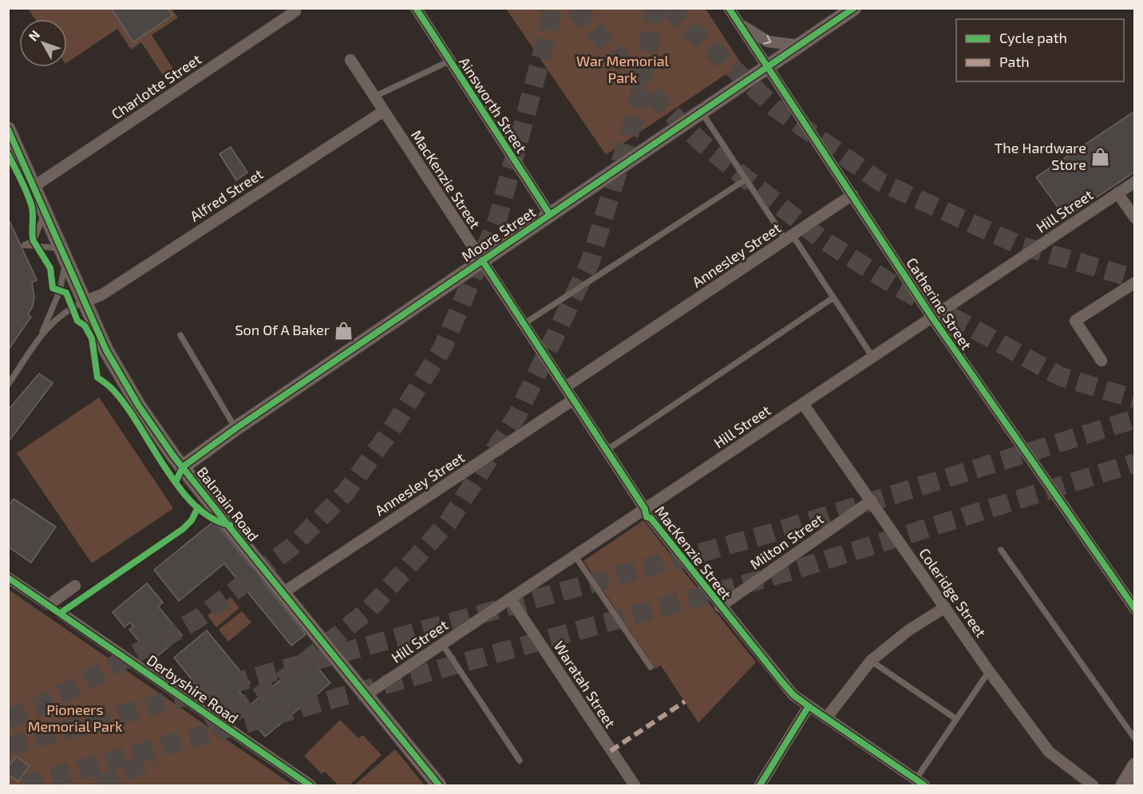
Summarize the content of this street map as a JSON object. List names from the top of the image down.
{
  "streets": {
    "main road": ["Moore Street", "Balmain Road"],
    "street": [
      "Charlotte Street",
      "Ainsworth Street",
      "MacKenzie Street",
      "Alfred Street",
      "Hill Street",
      "Annesley Street",
      "Catherine Street",
      "Milton Street",
      "Coleridge Street",
      "Waratah Street",
      "Derbyshire Road"
    ]
  },
  "crossings": [
    ["Charlotte Street", "Balmain Road"],
    ["Ainsworth Street", "Moore Street"],
    ["MacKenzie Street", "Alfred Street"],
    ["MacKenzie Street", "Hill Street"],
    ["MacKenzie Street", "Moore Street"],
    ["MacKenzie Street", "Annesley Street"],
    ["MacKenzie Street", "Milton Street"],
    ["Alfred Street", "Balmain Road"],
    ["Hill Street", "Catherine Street"],
    ["Hill Street", "Balmain Road"],
    ["Hill Street", "Coleridge Street"],
    ["Hill Street", "Waratah Street"],
    ["Moore Street", "Catherine Street"],
    ["Moore Street", "Balmain Road"],
    ["Annesley Street", "Catherine Street"],
    ["Annesley Street", "Balmain Road"],
    ["Milton Street", "Coleridge Street"]
  ],
  "parks": ["War Memorial Park", "Pioneers Memorial Park"],
  "places": {
    "shop": ["The Hardware Store", "Son Of A Baker"]
  },
  "legend": ["Cycle path", "Path"],
  "north": "top left"
}
